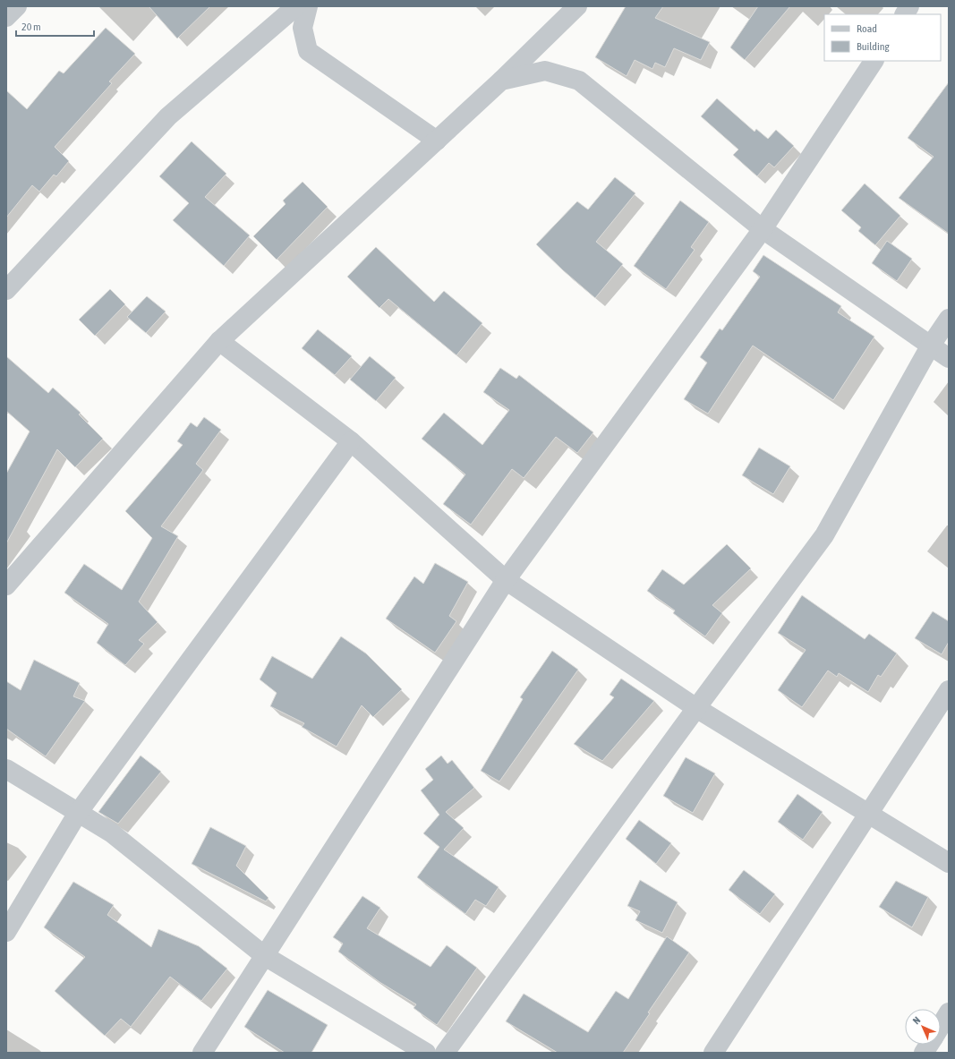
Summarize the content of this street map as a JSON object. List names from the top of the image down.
{
  "legend": ["Road", "Building"],
  "scale_bar": "20 m",
  "north": "top left"
}
